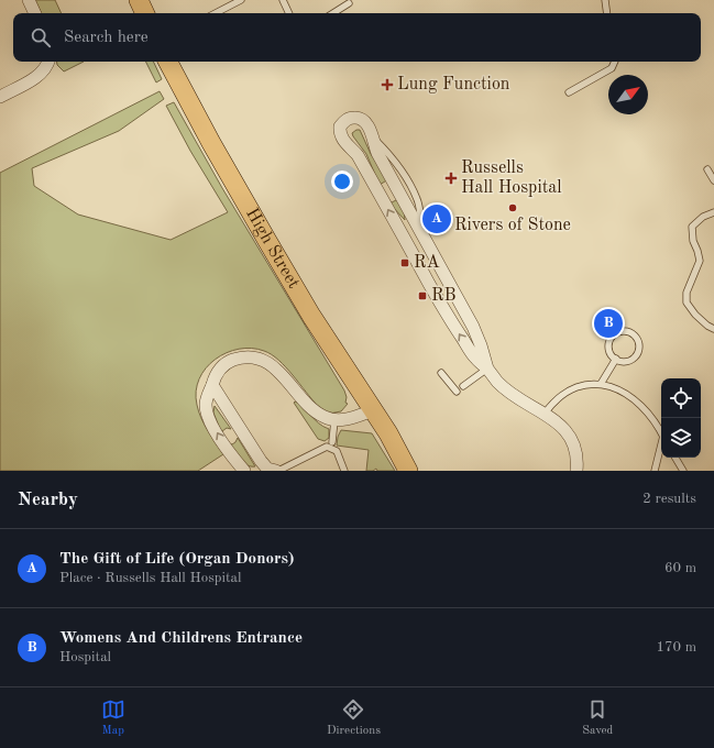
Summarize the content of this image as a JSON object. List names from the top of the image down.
{
  "streets": {
    "main road": ["High Street"]
  },
  "places": {
    "health": ["Lung Function", "Russells Hall Hospital"],
    "other": ["Rivers of Stone"],
    "transit": ["RA", "RB"]
  },
  "north": "top right",
  "page": {
    "search": "Search here",
    "pins": ["A", "B"],
    "heading": ["Nearby", "2 results"],
    "list": [
      {
        "mark": "A",
        "name": "The Gift of Life (Organ Donors)",
        "note": "Place · Russells Hall Hospital",
        "value": "60 m"
      },
      {
        "mark": "B",
        "name": "Womens And Childrens Entrance",
        "note": "Hospital",
        "value": "170 m"
      }
    ],
    "nav": ["Map", "Directions", "Saved"]
  }
}
